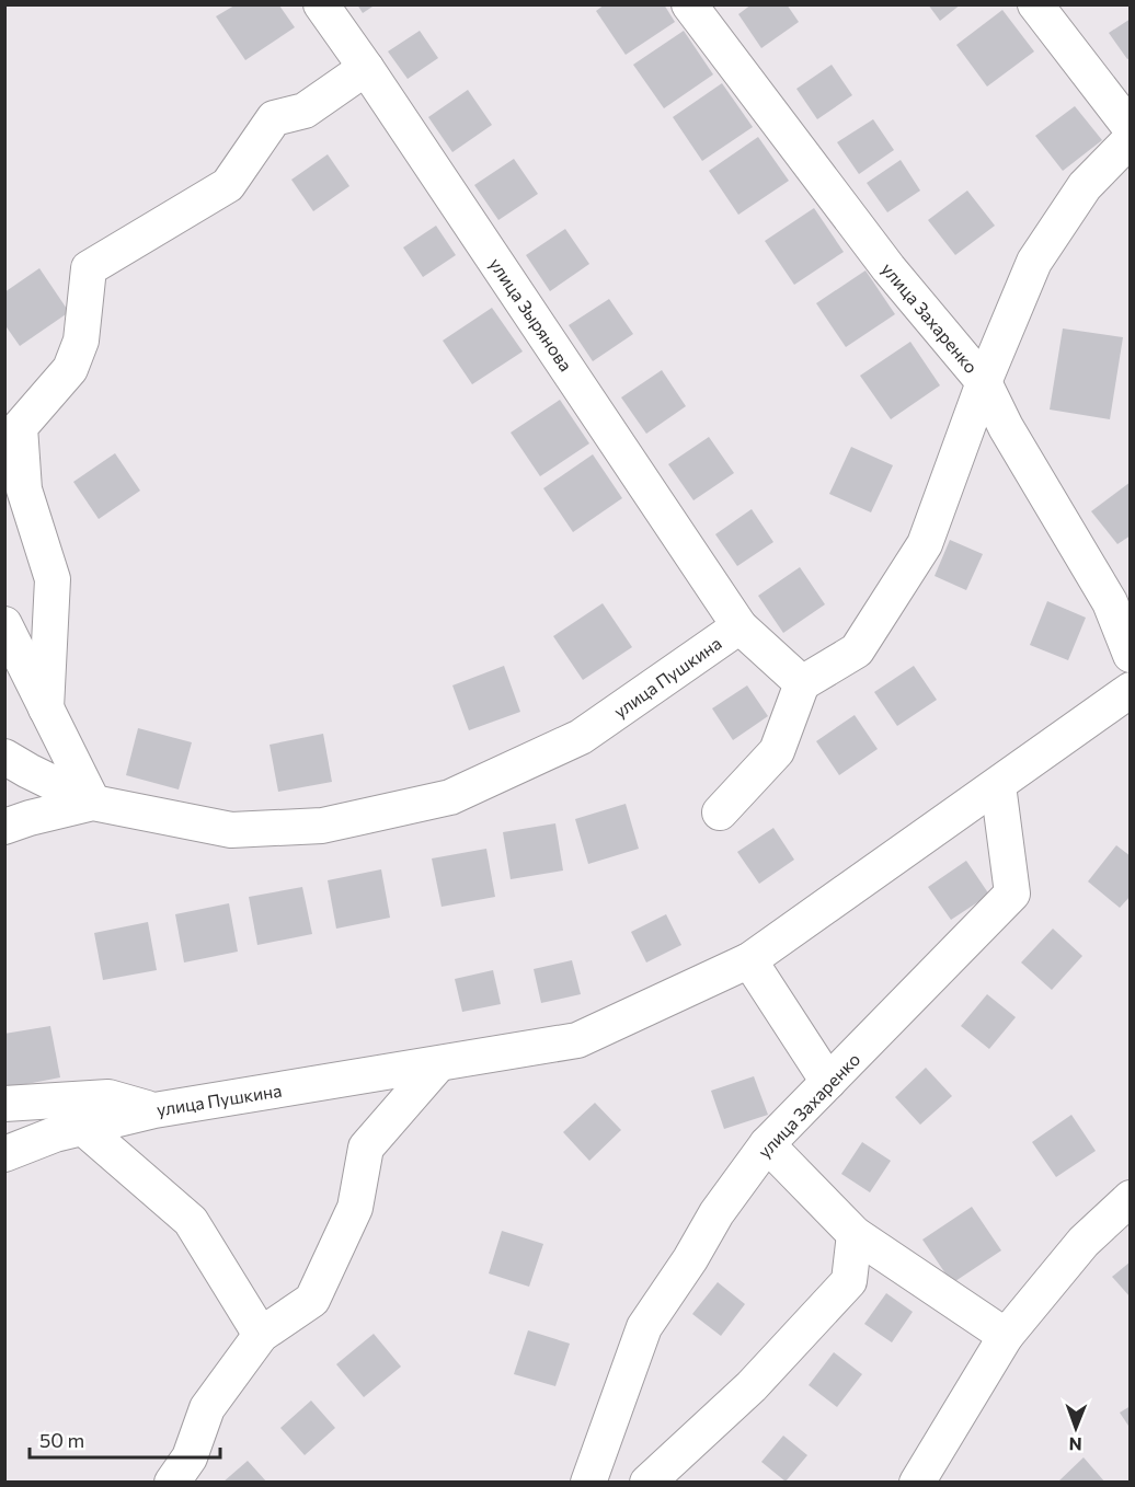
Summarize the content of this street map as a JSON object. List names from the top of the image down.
{
  "streets": {
    "street": ["улица Зырянова", "улица Захаренко", "улица Пушкина"]
  },
  "crossings": [
    ["улица Зырянова", "улица Пушкина"],
    ["улица Захаренко", "улица Пушкина"]
  ],
  "scale_bar": "50 m",
  "north": "bottom"
}
